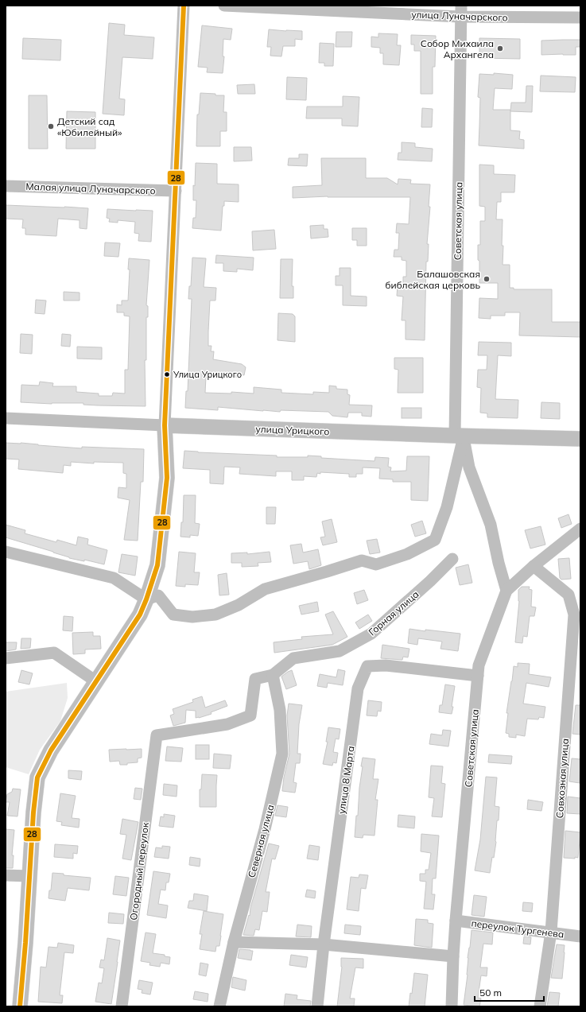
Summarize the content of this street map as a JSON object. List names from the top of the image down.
{
  "streets": {
    "main road": ["улица Урицкого"],
    "street": [
      "улица Луначарского",
      "Малая улица Луначарского",
      "Советская улица",
      "Горная улица",
      "Совхозная улица",
      "улица 8 Марта",
      "Северная улица",
      "Огородный переулок",
      "переулок Тургенева"
    ]
  },
  "crossings": [
    ["улица Луначарского", "Советская улица"],
    ["Советская улица", "улица Урицкого"],
    ["Советская улица", "Совхозная улица"],
    ["Советская улица", "улица 8 Марта"],
    ["Советская улица", "переулок Тургенева"],
    ["Горная улица", "Северная улица"],
    ["Горная улица", "Огородный переулок"],
    ["Совхозная улица", "переулок Тургенева"]
  ],
  "places": [
    "Собор Михаила Архангела",
    "Детский сад «Юбилейный»",
    "Балашовская библейская церковь",
    "Улица Урицкого"
  ],
  "lines": ["transit line 28"],
  "scale_bar": "50 m"
}
